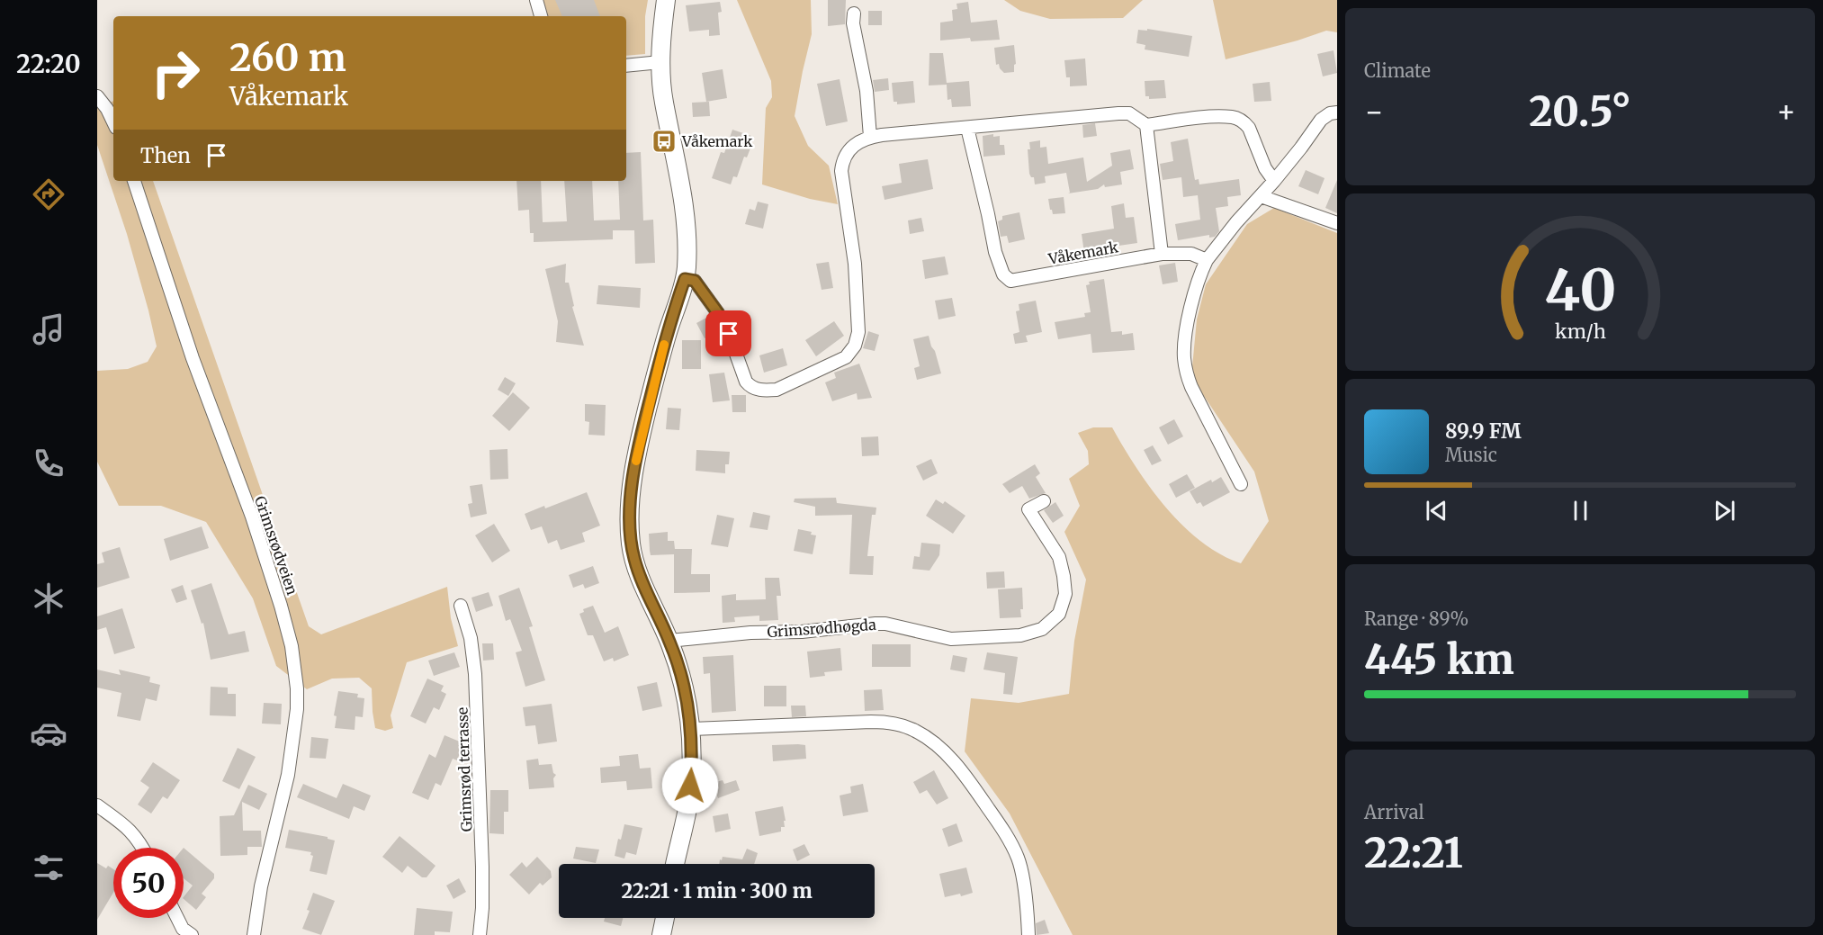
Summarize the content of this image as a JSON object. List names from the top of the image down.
{
  "streets": {
    "street": [
      "Våkemark",
      "Grimsrødveien",
      "Grimsrødhøgda",
      "Grimsrød terrasse"
    ]
  },
  "places": {
    "bus stop": ["Våkemark"]
  },
  "page": {
    "tabs": "22:20",
    "tile": [
      "Climate",
      ["Range · 89%", "445 km"],
      ["Arrival", "22:21"]
    ],
    "turn": ["260 m", "Våkemark"],
    "heat": ["−", "20.5°", "+"],
    "then": "Then",
    "song": ["89.9 FM", "Music"],
    "limit": "50",
    "trip": "22:21 · 1 min · 300 m",
    "gauge": ["40", "km/h"]
  }
}
